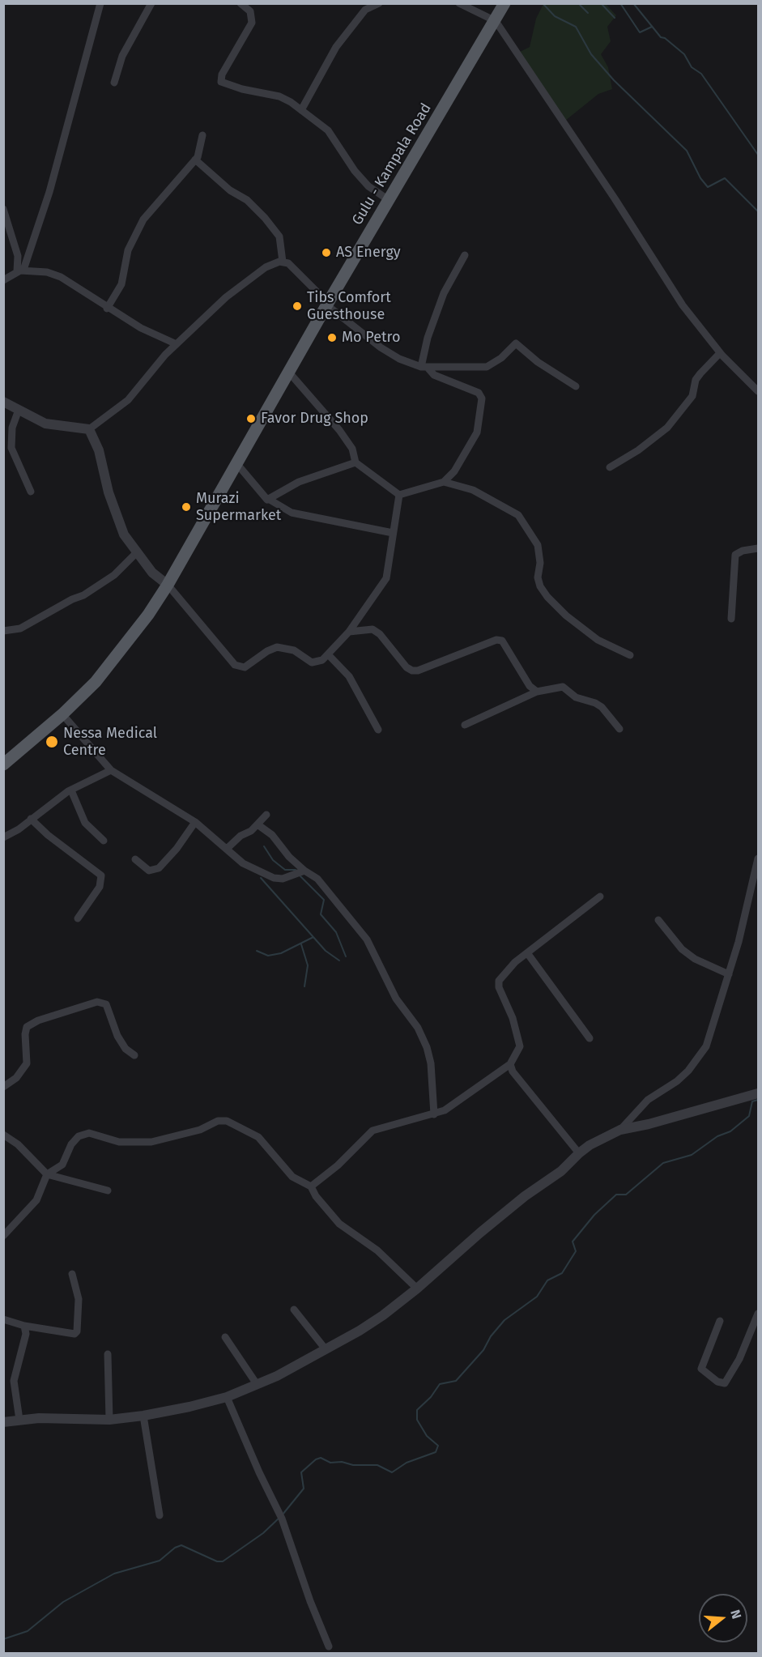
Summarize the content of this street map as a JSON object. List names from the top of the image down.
{
  "streets": {
    "main road": ["Gulu - Kampala Road"]
  },
  "places": [
    "AS Energy",
    "Tibs Comfort Guesthouse",
    "Mo Petro",
    "Favor Drug Shop",
    "Murazi Supermarket",
    "Nessa Medical Centre"
  ],
  "north": "right"
}
